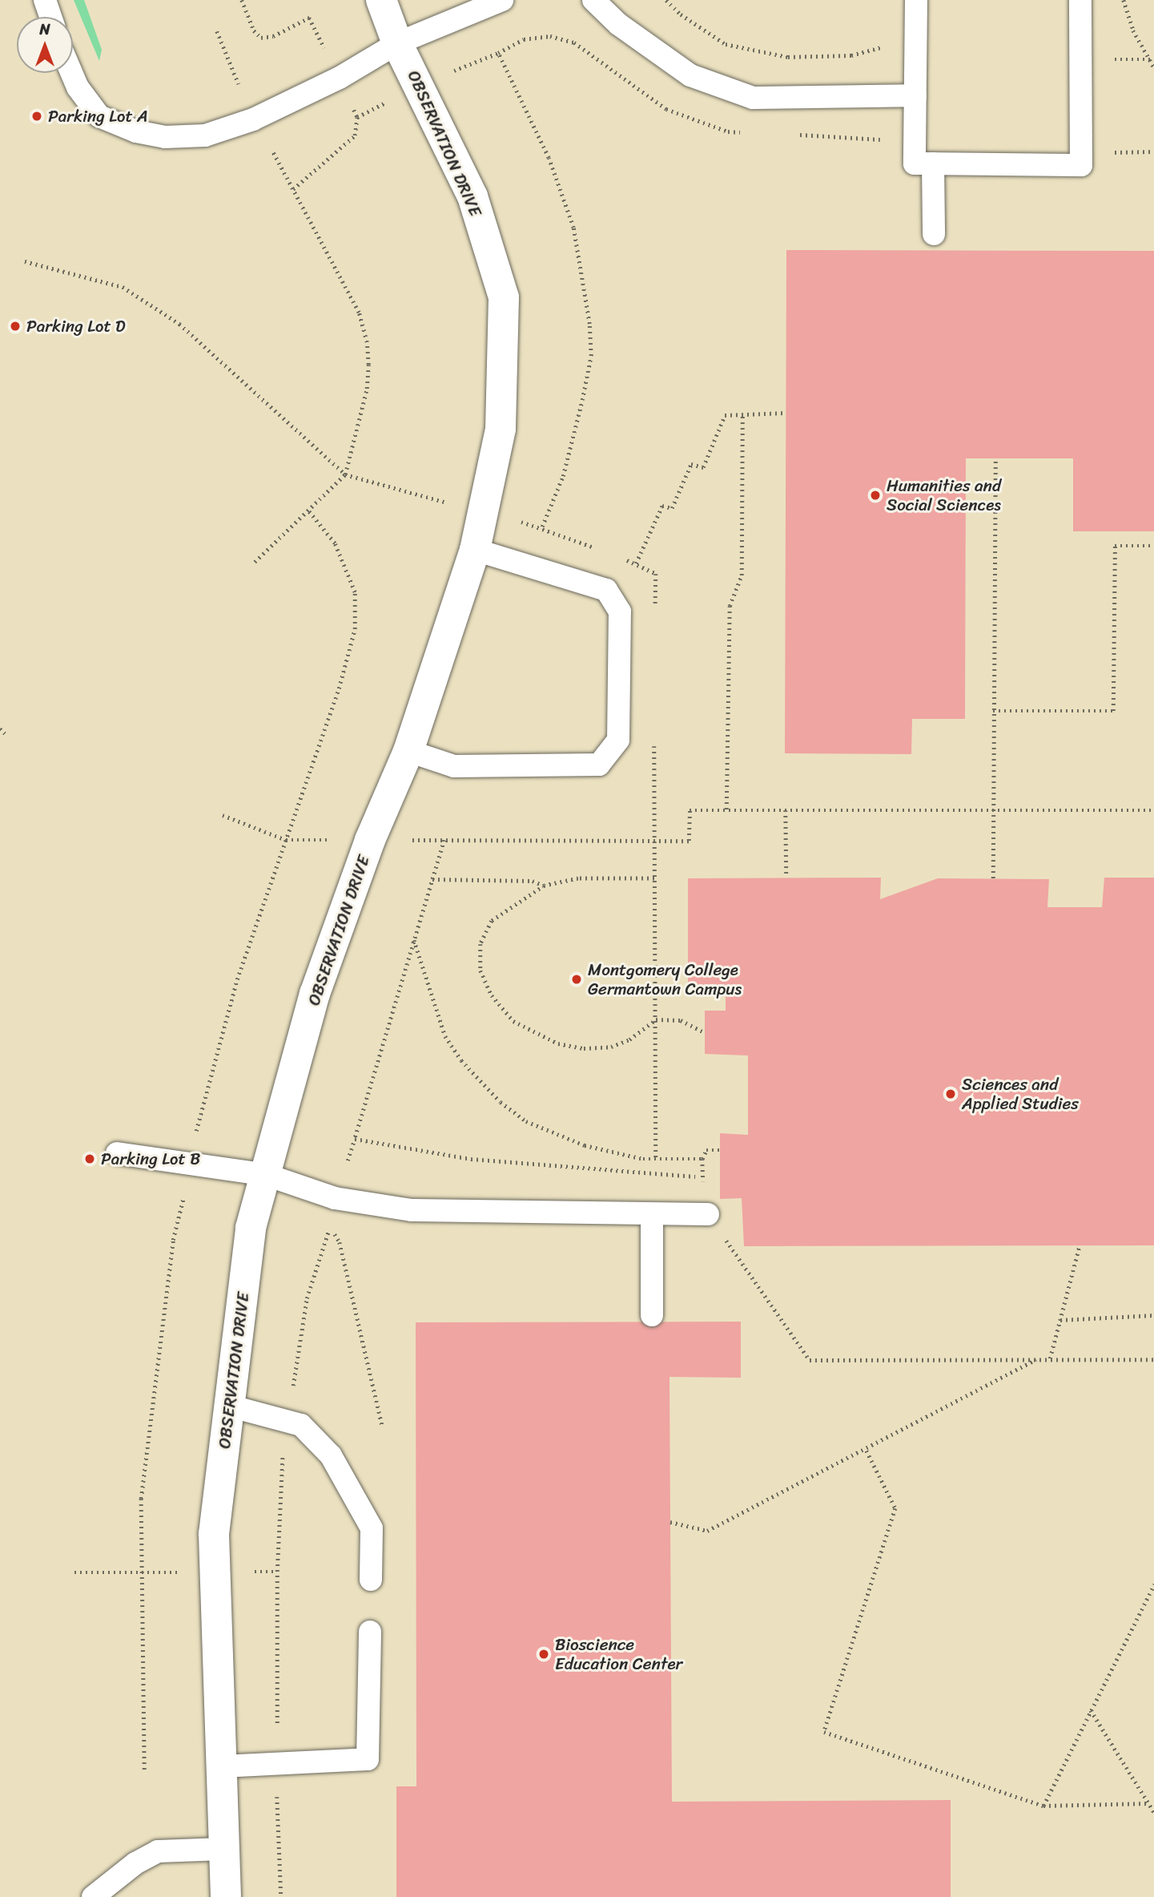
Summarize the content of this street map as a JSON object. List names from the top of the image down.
{
  "streets": {
    "street": ["OBSERVATION DRIVE"]
  },
  "places": [
    "Parking Lot A",
    "Parking Lot D",
    "Humanities and Social Sciences",
    "Montgomery College Germantown Campus",
    "Sciences and Applied Studies",
    "Parking Lot B",
    "Bioscience Education Center"
  ],
  "north": "top"
}
